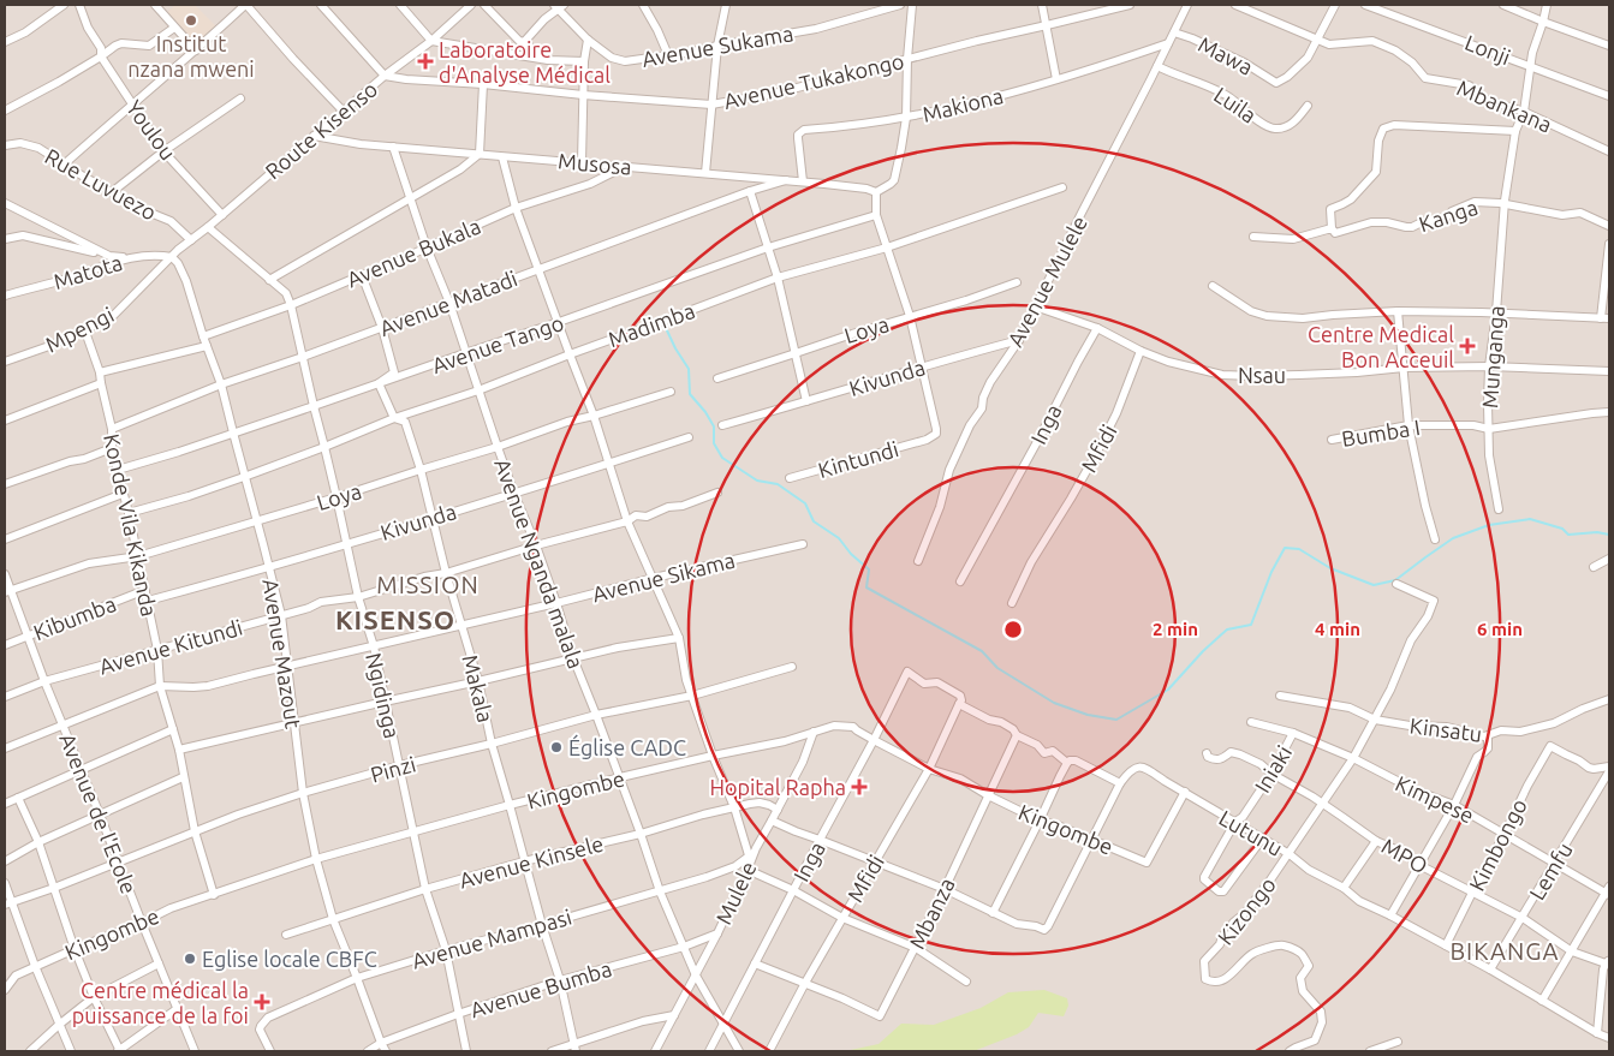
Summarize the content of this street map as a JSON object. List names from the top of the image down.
{
  "streets": {
    "street": [
      "Avenue Sukama",
      "Lonji",
      "Mawa",
      "Avenue Tukakongo",
      "Makiona",
      "Luila",
      "Mbankana",
      "Youlou",
      "Route Kisenso",
      "Musosa",
      "Rue Luvuezo",
      "Kanga",
      "Avenue Bukala",
      "Matota",
      "Avenue Mulele",
      "Avenue Matadi",
      "Madimba",
      "Mpengi",
      "Loya",
      "Avenue Tango",
      "Munganga",
      "Nsau",
      "Kivunda",
      "Inga",
      "Bumba I",
      "Mfidi",
      "Kintundi",
      "Konde Vila Kikanda",
      "Avenue Nganda malala",
      "Avenue Sikama",
      "Kibumba",
      "Avenue Kitundi",
      "Avenue Mazout",
      "Makala",
      "Ngidinga",
      "Kinsatu",
      "Pinzi",
      "Iniaki",
      "Kingombe",
      "Kimpese",
      "Avenue de l'Ecole",
      "Lutunu",
      "Kimbongo",
      "MPO",
      "Avenue Kinsele",
      "Lemfu",
      "Mulele",
      "Kizongo",
      "Mbanza",
      "Avenue Mampasi",
      "Avenue Bumba"
    ]
  },
  "crossings": [
    ["Lonji", "Munganga"],
    ["Mawa", "Mbankana"],
    ["Mawa", "Avenue Mulele"],
    ["Avenue Tukakongo", "Route Kisenso"],
    ["Makiona", "Musosa"],
    ["Makiona", "Avenue Mulele"],
    ["Luila", "Avenue Mulele"],
    ["Mbankana", "Munganga"],
    ["Youlou", "Route Kisenso"],
    ["Route Kisenso", "Musosa"],
    ["Route Kisenso", "Rue Luvuezo"],
    ["Route Kisenso", "Matota"],
    ["Route Kisenso", "Mpengi"],
    ["Route Kisenso", "Avenue Mazout"],
    ["Musosa", "Avenue Bukala"],
    ["Musosa", "Avenue Matadi"],
    ["Musosa", "Avenue Nganda malala"],
    ["Kanga", "Munganga"],
    ["Avenue Bukala", "Avenue Nganda malala"],
    ["Avenue Bukala", "Avenue Mazout"],
    ["Avenue Bukala", "Ngidinga"],
    ["Matota", "Mpengi"],
    ["Matota", "Avenue Mazout"],
    ["Avenue Mulele", "Nsau"],
    ["Avenue Mulele", "Kivunda"],
    ["Avenue Matadi", "Konde Vila Kikanda"],
    ["Avenue Matadi", "Avenue Nganda malala"],
    ["Avenue Matadi", "Avenue Mazout"],
    ["Avenue Matadi", "Ngidinga"],
    ["Madimba", "Konde Vila Kikanda"],
    ["Madimba", "Avenue Nganda malala"],
    ["Madimba", "Avenue Mazout"],
    ["Madimba", "Makala"],
    ["Madimba", "Ngidinga"],
    ["Mpengi", "Konde Vila Kikanda"],
    ["Mpengi", "Avenue Mazout"],
    ["Loya", "Konde Vila Kikanda"],
    ["Loya", "Avenue Nganda malala"],
    ["Loya", "Avenue Mazout"],
    ["Loya", "Makala"],
    ["Loya", "Ngidinga"],
    ["Loya", "Avenue de l'Ecole"],
    ["Avenue Tango", "Konde Vila Kikanda"],
    ["Avenue Tango", "Avenue Nganda malala"],
    ["Avenue Tango", "Avenue Mazout"],
    ["Avenue Tango", "Makala"],
    ["Avenue Tango", "Ngidinga"],
    ["Munganga", "Nsau"],
    ["Munganga", "Bumba I"],
    ["Nsau", "Inga"],
    ["Nsau", "Mfidi"],
    ["Kivunda", "Kintundi"],
    ["Kivunda", "Konde Vila Kikanda"],
    ["Kivunda", "Avenue Nganda malala"],
    ["Kivunda", "Avenue Mazout"],
    ["Kivunda", "Makala"],
    ["Kivunda", "Ngidinga"],
    ["Inga", "Mfidi"],
    ["Inga", "Avenue Nganda malala"],
    ["Inga", "Kingombe"],
    ["Mfidi", "Kingombe"],
    ["Mfidi", "Mbanza"],
    ["Konde Vila Kikanda", "Avenue Sikama"],
    ["Konde Vila Kikanda", "Kibumba"],
    ["Konde Vila Kikanda", "Avenue Kitundi"],
    ["Konde Vila Kikanda", "Pinzi"],
    ["Konde Vila Kikanda", "Kingombe"],
    ["Avenue Nganda malala", "Avenue Sikama"],
    ["Avenue Nganda malala", "Avenue Kitundi"],
    ["Avenue Nganda malala", "Pinzi"],
    ["Avenue Nganda malala", "Kingombe"],
    ["Avenue Nganda malala", "Avenue Kinsele"],
    ["Avenue Nganda malala", "Mulele"],
    ["Avenue Nganda malala", "Avenue Mampasi"],
    ["Avenue Nganda malala", "Avenue Bumba"],
    ["Avenue Sikama", "Avenue Mazout"],
    ["Avenue Sikama", "Makala"],
    ["Avenue Sikama", "Ngidinga"],
    ["Avenue Sikama", "Avenue de l'Ecole"],
    ["Kibumba", "Avenue de l'Ecole"],
    ["Avenue Kitundi", "Avenue Mazout"],
    ["Avenue Kitundi", "Makala"],
    ["Avenue Kitundi", "Ngidinga"],
    ["Avenue Kitundi", "Avenue de l'Ecole"],
    ["Avenue Mazout", "Pinzi"],
    ["Avenue Mazout", "Kingombe"],
    ["Avenue Mazout", "Avenue Kinsele"],
    ["Avenue Mazout", "Avenue Mampasi"],
    ["Avenue Mazout", "Avenue Bumba"],
    ["Makala", "Pinzi"],
    ["Makala", "Kingombe"],
    ["Makala", "Avenue Kinsele"],
    ["Makala", "Avenue Mampasi"],
    ["Makala", "Avenue Bumba"],
    ["Ngidinga", "Pinzi"],
    ["Ngidinga", "Kingombe"],
    ["Ngidinga", "Avenue Kinsele"],
    ["Ngidinga", "Avenue Mampasi"],
    ["Ngidinga", "Avenue Bumba"],
    ["Pinzi", "Avenue de l'Ecole"],
    ["Iniaki", "Kimpese"],
    ["Iniaki", "Lutunu"],
    ["Iniaki", "MPO"],
    ["Kingombe", "Avenue de l'Ecole"],
    ["Kingombe", "Lutunu"],
    ["Kingombe", "Mulele"],
    ["Kingombe", "Mbanza"],
    ["Kimpese", "Kimbongo"],
    ["Kimpese", "Lemfu"],
    ["Lutunu", "Kimbongo"],
    ["Lutunu", "Lemfu"],
    ["Lutunu", "Kizongo"],
    ["Kimbongo", "MPO"],
    ["MPO", "Lemfu"],
    ["Avenue Kinsele", "Mulele"],
    ["Mulele", "Avenue Mampasi"],
    ["Mulele", "Avenue Bumba"]
  ],
  "districts": ["MISSION", "KISENSO", "BIKANGA"],
  "places": {
    "other": ["Institut nzana mweni", "Église CADC", "Eglise locale CBFC"],
    "health": [
      "Laboratoire d'Analyse Médical",
      "Centre Medical Bon Acceuil",
      "Hopital Rapha",
      "Centre médical la puissance de la foi"
    ]
  },
  "rings": ["2 min", "4 min", "6 min"]
}
